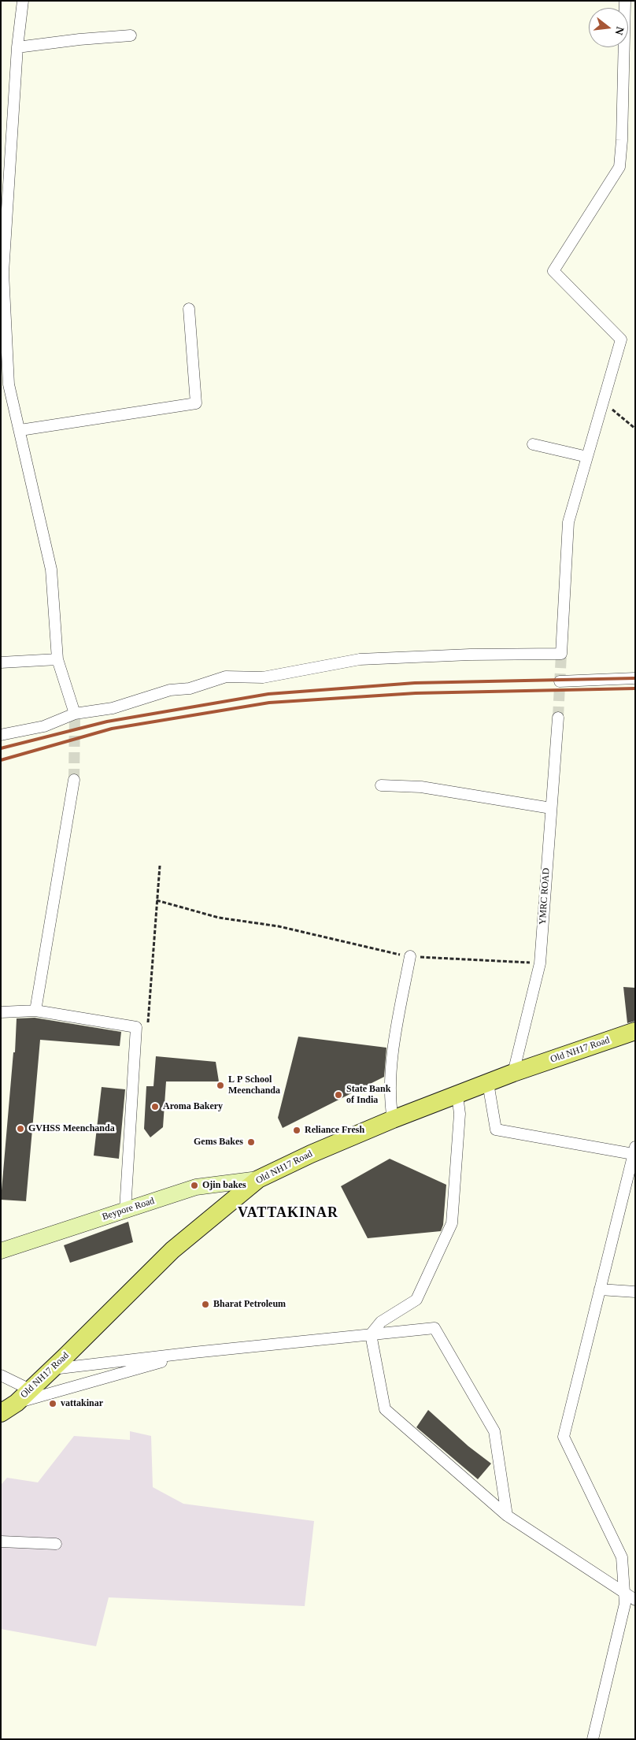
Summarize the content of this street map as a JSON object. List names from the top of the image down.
{
  "streets": {
    "main road": ["Old NH17 Road", "Beypore Road"],
    "street": ["YMRC ROAD"]
  },
  "crossings": [
    ["YMRC ROAD", "Old NH17 Road"],
    ["Old NH17 Road", "Beypore Road"]
  ],
  "districts": ["VATTAKINAR"],
  "places": [
    "L P School Meenchanda",
    "State Bank of India",
    "Aroma Bakery",
    "GVHSS Meenchanda",
    "Reliance Fresh",
    "Gems Bakes",
    "Ojin bakes",
    "Bharat Petroleum",
    "vattakinar"
  ],
  "north": "right"
}
